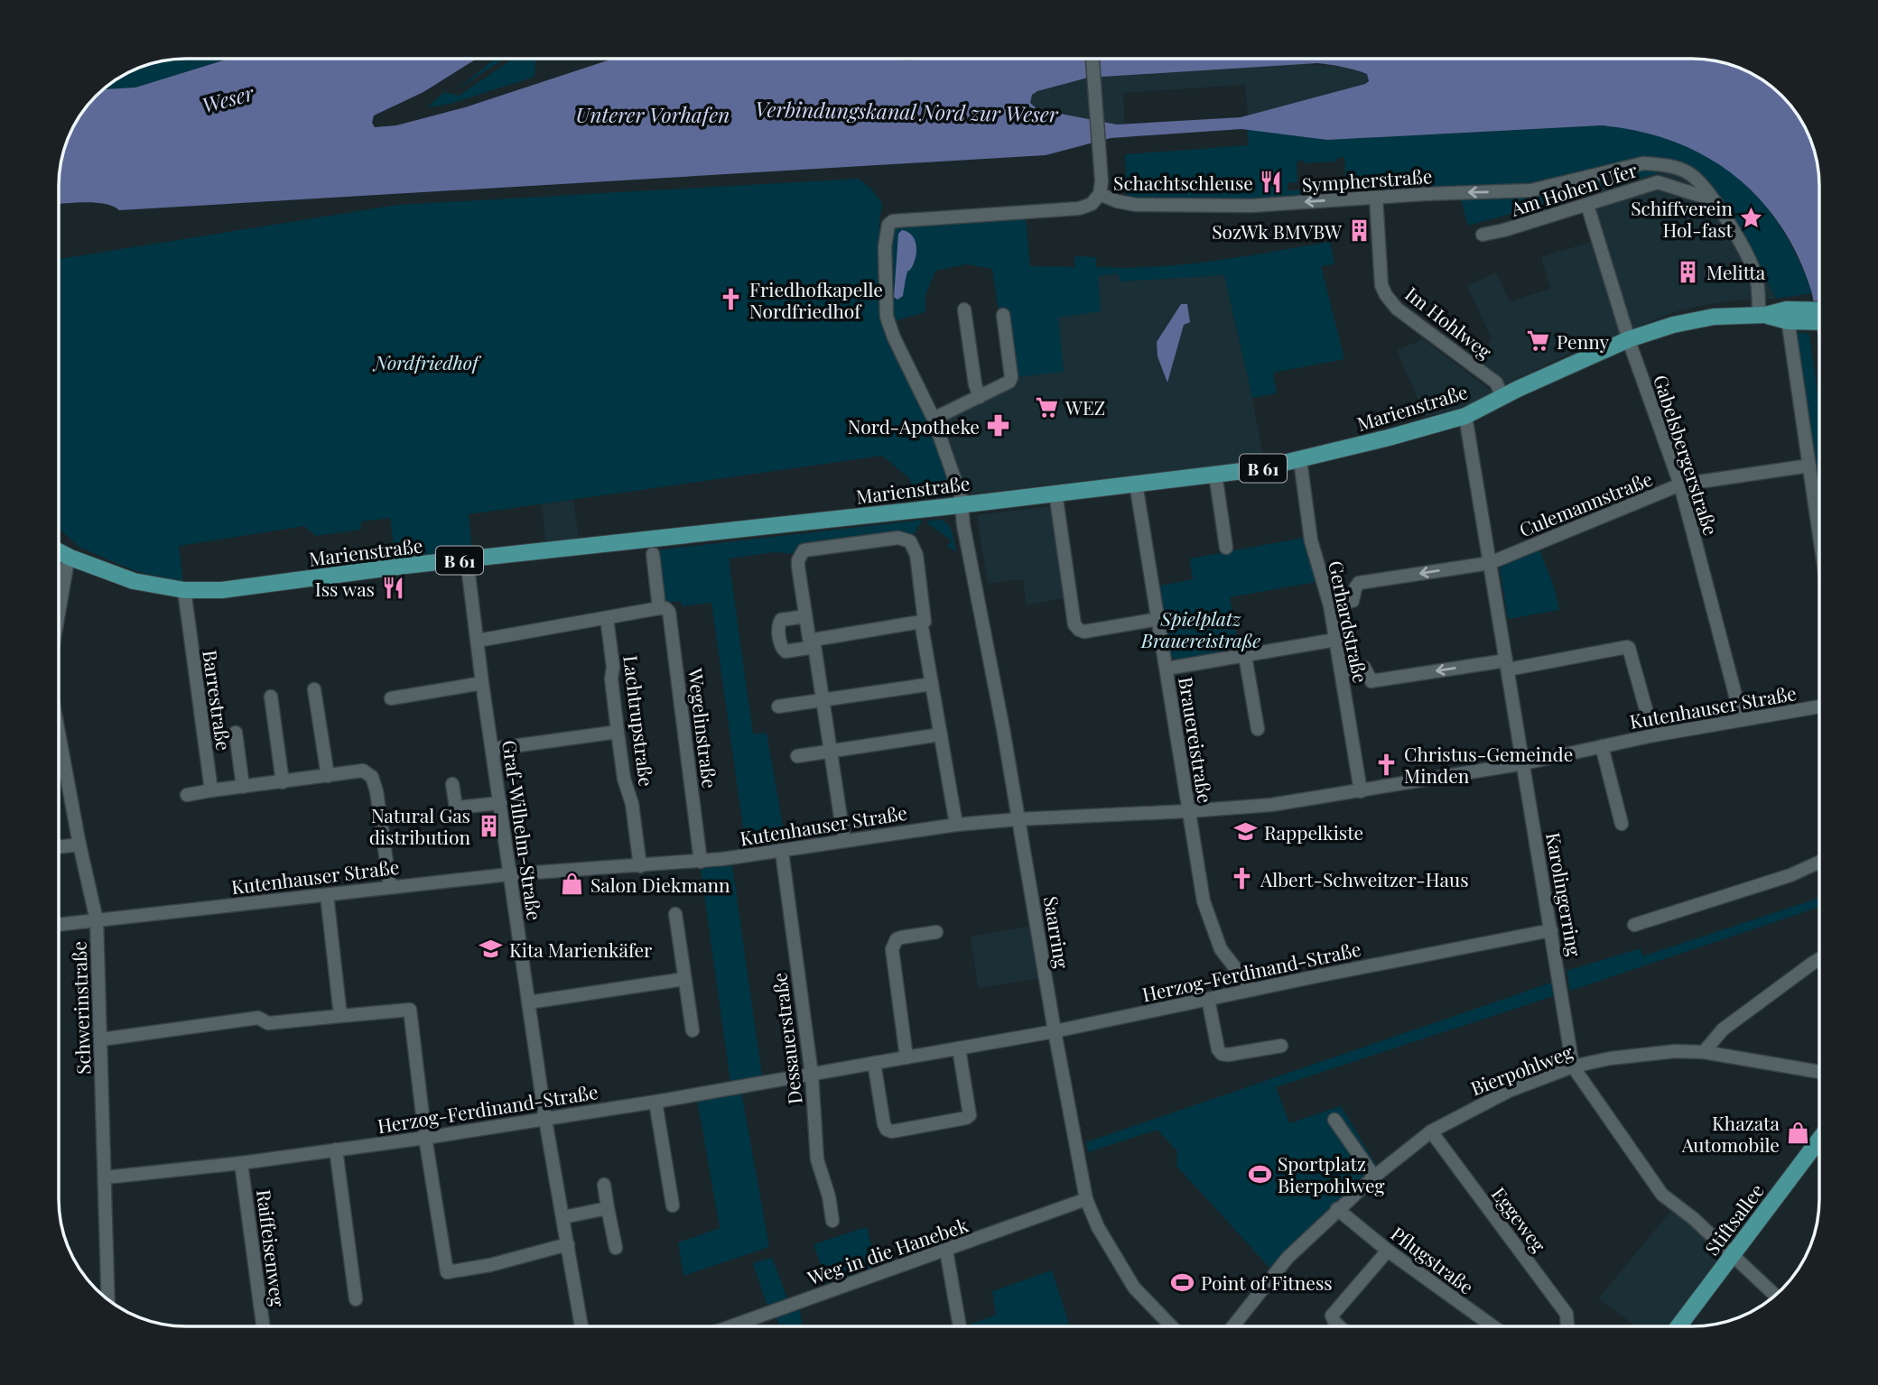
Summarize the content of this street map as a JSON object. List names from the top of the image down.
{
  "streets": {
    "main road": ["Marienstraße", "B 61", "Stiftsallee"],
    "street": [
      "Sympherstraße",
      "Am Hohen Ufer",
      "Im Hohlweg",
      "Gabelsbergerstraße",
      "Culemannstraße",
      "Gerhardstraße",
      "Barrestraße",
      "Kutenhauser Straße",
      "Lachtrupstraße",
      "Wegelinstraße",
      "Brauereistraße",
      "Graf-Wilhelm-Straße",
      "Karolingerring",
      "Saarring",
      "Herzog-Ferdinand-Straße",
      "Schwerinstraße",
      "Dessauerstraße",
      "Bierpohlweg",
      "Eggeweg",
      "Raiffeisenweg",
      "Weg in die Hanebek",
      "Pflugstraße"
    ]
  },
  "crossings": [
    ["Sympherstraße", "Am Hohen Ufer"],
    ["Sympherstraße", "Im Hohlweg"],
    ["Sympherstraße", "Marienstraße"],
    ["Sympherstraße", "Saarring"],
    ["Am Hohen Ufer", "Gabelsbergerstraße"],
    ["Im Hohlweg", "Marienstraße"],
    ["Marienstraße", "Gabelsbergerstraße"],
    ["Marienstraße", "Gerhardstraße"],
    ["Marienstraße", "Barrestraße"],
    ["Marienstraße", "Brauereistraße"],
    ["Marienstraße", "Graf-Wilhelm-Straße"],
    ["Marienstraße", "Karolingerring"],
    ["Marienstraße", "Saarring"],
    ["Marienstraße", "Schwerinstraße"],
    ["Gabelsbergerstraße", "Culemannstraße"],
    ["Gabelsbergerstraße", "Kutenhauser Straße"],
    ["Culemannstraße", "Gerhardstraße"],
    ["Culemannstraße", "Karolingerring"],
    ["Gerhardstraße", "Kutenhauser Straße"],
    ["Kutenhauser Straße", "Lachtrupstraße"],
    ["Kutenhauser Straße", "Wegelinstraße"],
    ["Kutenhauser Straße", "Brauereistraße"],
    ["Kutenhauser Straße", "Graf-Wilhelm-Straße"],
    ["Kutenhauser Straße", "Karolingerring"],
    ["Kutenhauser Straße", "Saarring"],
    ["Kutenhauser Straße", "Schwerinstraße"],
    ["Kutenhauser Straße", "Dessauerstraße"],
    ["Brauereistraße", "Herzog-Ferdinand-Straße"],
    ["Graf-Wilhelm-Straße", "Herzog-Ferdinand-Straße"],
    ["Karolingerring", "Herzog-Ferdinand-Straße"],
    ["Karolingerring", "Bierpohlweg"],
    ["Karolingerring", "Stiftsallee"],
    ["Saarring", "Herzog-Ferdinand-Straße"],
    ["Saarring", "Weg in die Hanebek"],
    ["Herzog-Ferdinand-Straße", "Schwerinstraße"],
    ["Herzog-Ferdinand-Straße", "Dessauerstraße"],
    ["Herzog-Ferdinand-Straße", "Raiffeisenweg"],
    ["Bierpohlweg", "Eggeweg"],
    ["Bierpohlweg", "Pflugstraße"]
  ],
  "one_way": ["Sympherstraße"],
  "water": ["Weser", "Verbindungskanal Nord zur Weser", "Unterer Vorhafen"],
  "parks": ["Nordfriedhof", "Spielplatz Brauereistraße"],
  "places": {
    "restaurant": ["Schachtschleuse", "Iss was"],
    "place": ["Schiffverein Hol-fast"],
    "building": ["SozWk BMVBW", "Melitta", "Natural Gas distribution"],
    "church": ["Friedhofkapelle Nordfriedhof", "Christus-Gemeinde Minden", "Albert-Schweitzer-Haus"],
    "supermarket": ["Penny", "WEZ"],
    "pharmacy": ["Nord-Apotheke"],
    "school or university": ["Rappelkiste", "Kita Marienkäfer"],
    "shop": ["Salon Diekmann", "Khazata Automobile"],
    "sports": ["Sportplatz Bierpohlweg", "Point of Fitness"]
  }
}
